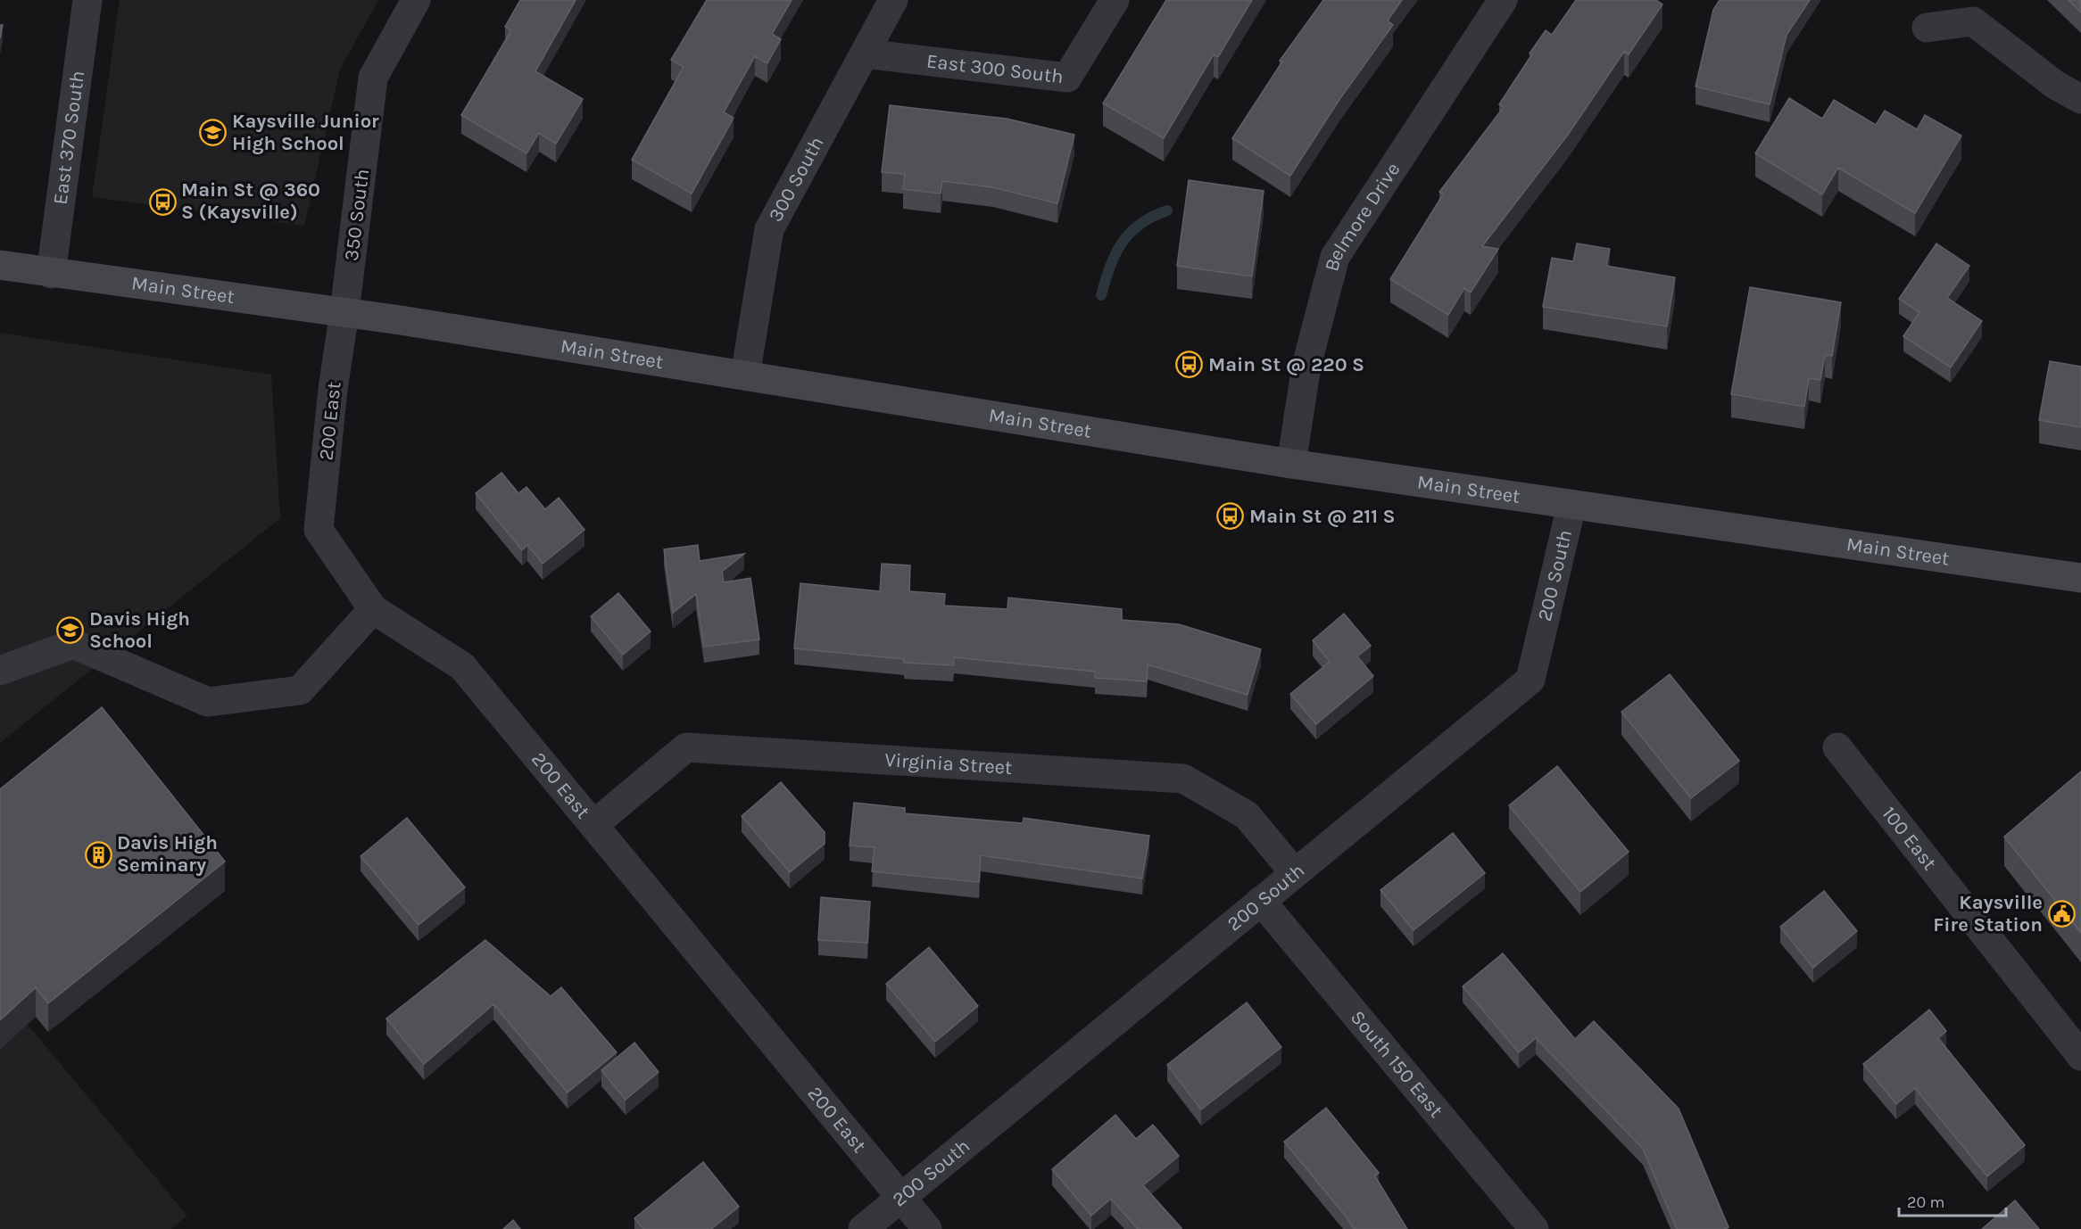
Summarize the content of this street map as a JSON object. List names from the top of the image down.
{
  "streets": {
    "main road": ["Main Street"],
    "street": [
      "East 300 South",
      "East 370 South",
      "300 South",
      "350 South",
      "Belmore Drive",
      "200 East",
      "200 South",
      "Virginia Street",
      "100 East",
      "South 150 East"
    ]
  },
  "crossings": [
    ["East 300 South", "300 South"],
    ["East 370 South", "Main Street"],
    ["300 South", "Main Street"],
    ["350 South", "Main Street"],
    ["350 South", "200 East"],
    ["Belmore Drive", "Main Street"],
    ["Main Street", "200 East"],
    ["Main Street", "200 South"],
    ["200 East", "200 South"],
    ["200 East", "Virginia Street"],
    ["200 South", "Virginia Street"],
    ["200 South", "South 150 East"]
  ],
  "places": {
    "school or university": ["Kaysville Junior High School", "Davis High School"],
    "bus stop": ["Main St @ 360 S (Kaysville)", "Main St @ 220 S", "Main St @ 211 S"],
    "building": ["Davis High Seminary"],
    "public building": ["Kaysville Fire Station"]
  },
  "scale_bar": "20 m"
}
